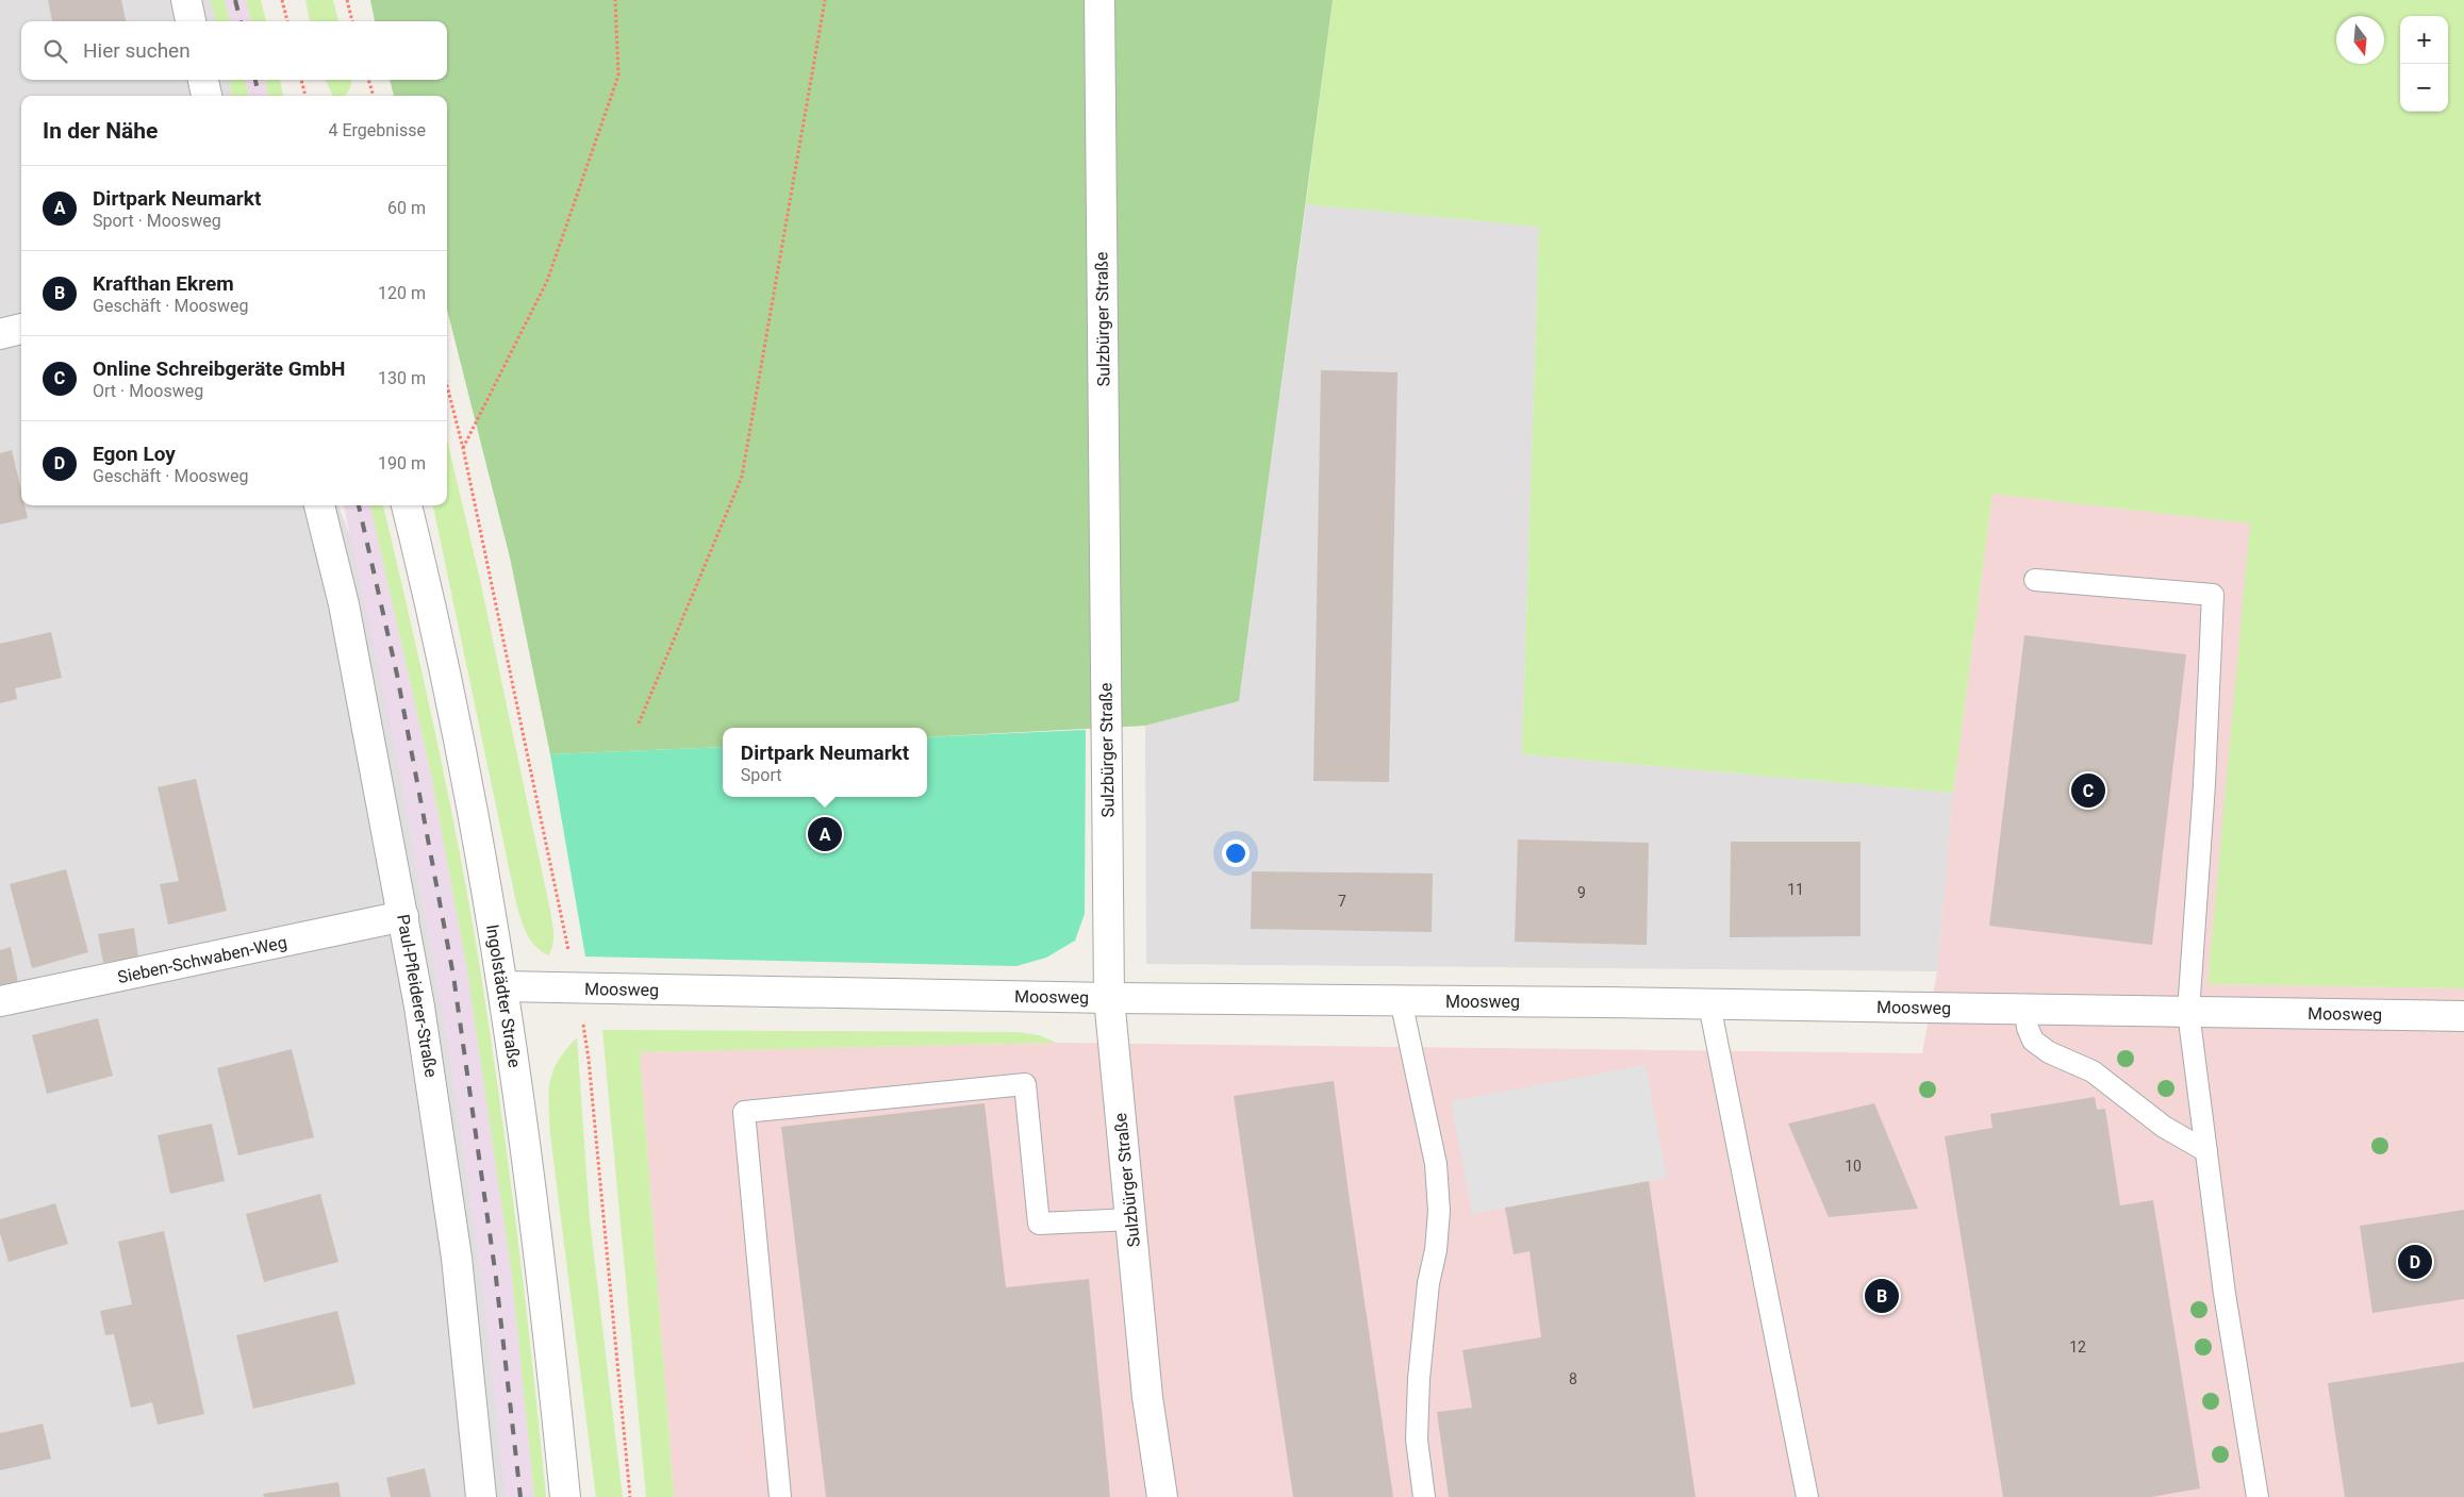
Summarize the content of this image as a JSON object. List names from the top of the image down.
{
  "streets": {
    "street": [
      "Sulzbürger Straße",
      "Sieben-Schwaben-Weg",
      "Moosweg",
      "Paul-Pfleiderer-Straße",
      "Ingolstädter Straße"
    ]
  },
  "crossings": [
    ["Sulzbürger Straße", "Moosweg"],
    ["Sieben-Schwaben-Weg", "Paul-Pfleiderer-Straße"],
    ["Moosweg", "Ingolstädter Straße"]
  ],
  "house_numbers": [
    "11",
    "9",
    "7",
    "10",
    "12",
    "8"
  ],
  "north": "bottom",
  "page": {
    "map_buttons": ["+", "−"],
    "search": "Hier suchen",
    "heading": ["In der Nähe", "4 Ergebnisse"],
    "list": [
      {
        "mark": "A",
        "name": "Dirtpark Neumarkt",
        "note": "Sport · Moosweg",
        "value": "60 m"
      },
      {
        "mark": "B",
        "name": "Krafthan Ekrem",
        "note": "Geschäft · Moosweg",
        "value": "120 m"
      },
      {
        "mark": "C",
        "name": "Online Schreibgeräte GmbH",
        "note": "Ort · Moosweg",
        "value": "130 m"
      },
      {
        "mark": "D",
        "name": "Egon Loy",
        "note": "Geschäft · Moosweg",
        "value": "190 m"
      }
    ],
    "popup": ["Dirtpark Neumarkt", "Sport"],
    "pins": [
      "C",
      "A",
      "D",
      "B"
    ]
  }
}
